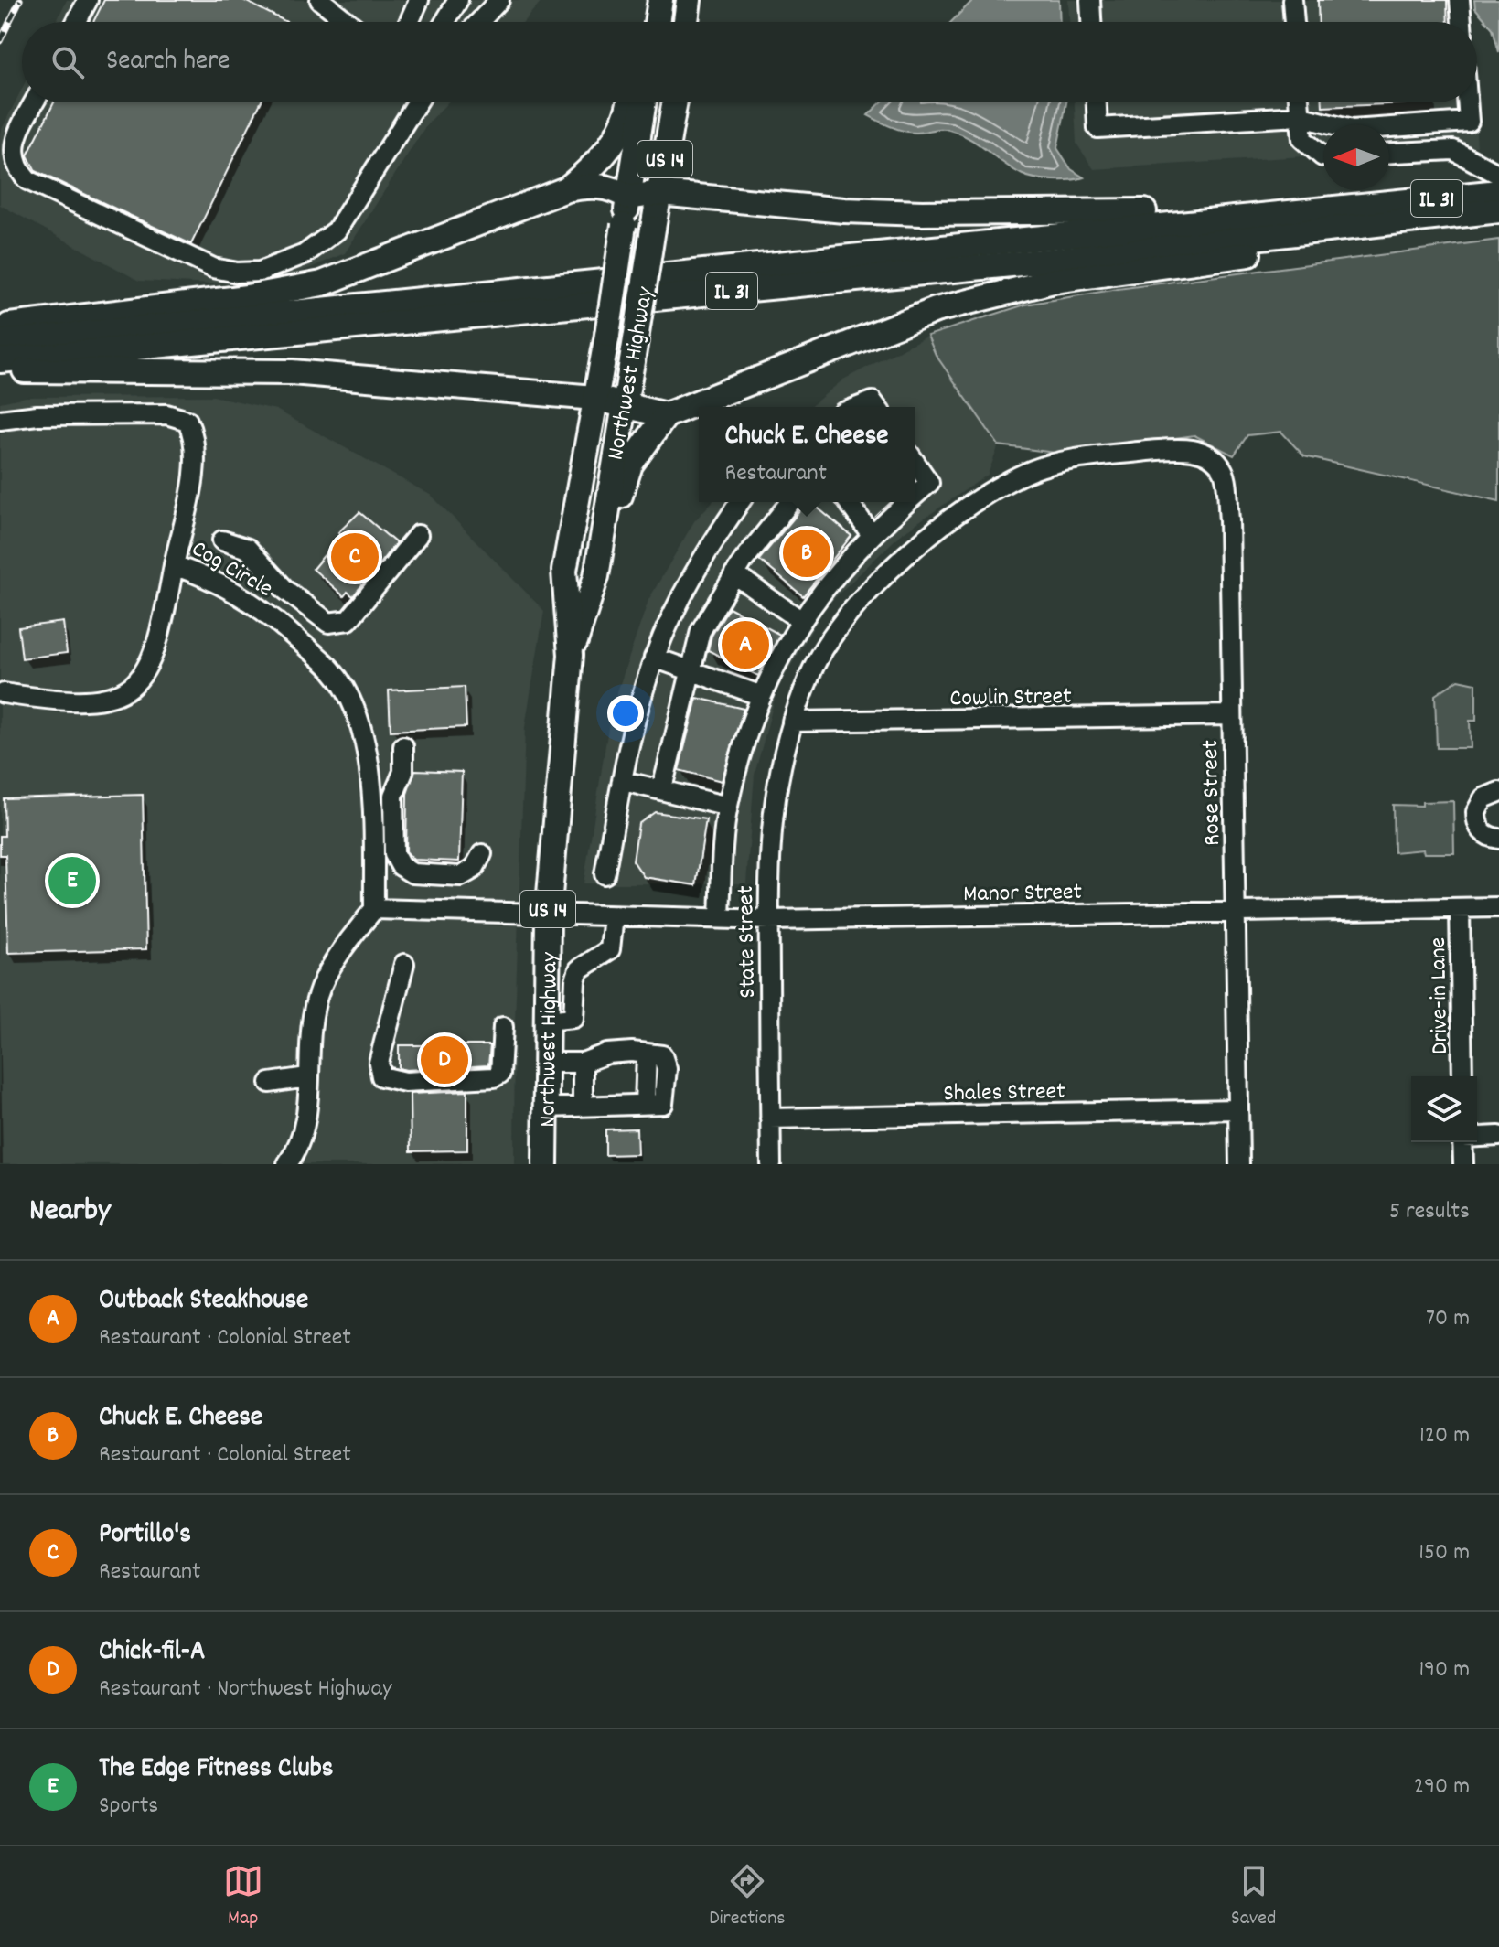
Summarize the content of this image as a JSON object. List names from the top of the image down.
{
  "streets": {
    "main road": ["US 14", "IL 31", "Northwest Highway"],
    "street": [
      "Cog Circle",
      "Cowlin Street",
      "Rose Street",
      "Manor Street",
      "State Street",
      "Drive-in Lane",
      "Shales Street"
    ]
  },
  "crossings": [
    ["Northwest Highway", "Manor Street"],
    ["Cowlin Street", "Rose Street"],
    ["Cowlin Street", "State Street"],
    ["Rose Street", "Manor Street"],
    ["Rose Street", "State Street"],
    ["Rose Street", "Shales Street"],
    ["Manor Street", "State Street"],
    ["Manor Street", "Drive-in Lane"],
    ["State Street", "Shales Street"]
  ],
  "north": "left",
  "page": {
    "search": "Search here",
    "popup": ["Chuck E. Cheese", "Restaurant"],
    "pins": [
      "B",
      "C",
      "A",
      "E",
      "D"
    ],
    "heading": ["Nearby", "5 results"],
    "list": [
      {
        "mark": "A",
        "name": "Outback Steakhouse",
        "note": "Restaurant · Colonial Street",
        "value": "70 m"
      },
      {
        "mark": "B",
        "name": "Chuck E. Cheese",
        "note": "Restaurant · Colonial Street",
        "value": "120 m"
      },
      {
        "mark": "C",
        "name": "Portillo's",
        "note": "Restaurant",
        "value": "150 m"
      },
      {
        "mark": "D",
        "name": "Chick-fil-A",
        "note": "Restaurant · Northwest Highway",
        "value": "190 m"
      },
      {
        "mark": "E",
        "name": "The Edge Fitness Clubs",
        "note": "Sports",
        "value": "290 m"
      }
    ],
    "nav": ["Map", "Directions", "Saved"]
  }
}
